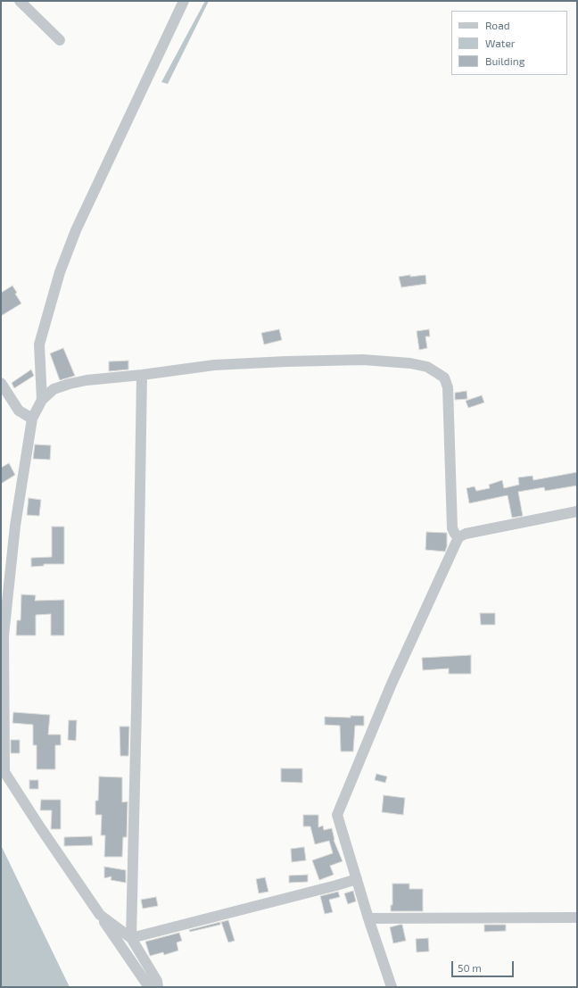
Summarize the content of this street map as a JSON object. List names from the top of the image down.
{
  "legend": ["Road", "Water", "Building"],
  "scale_bar": "50 m"
}
